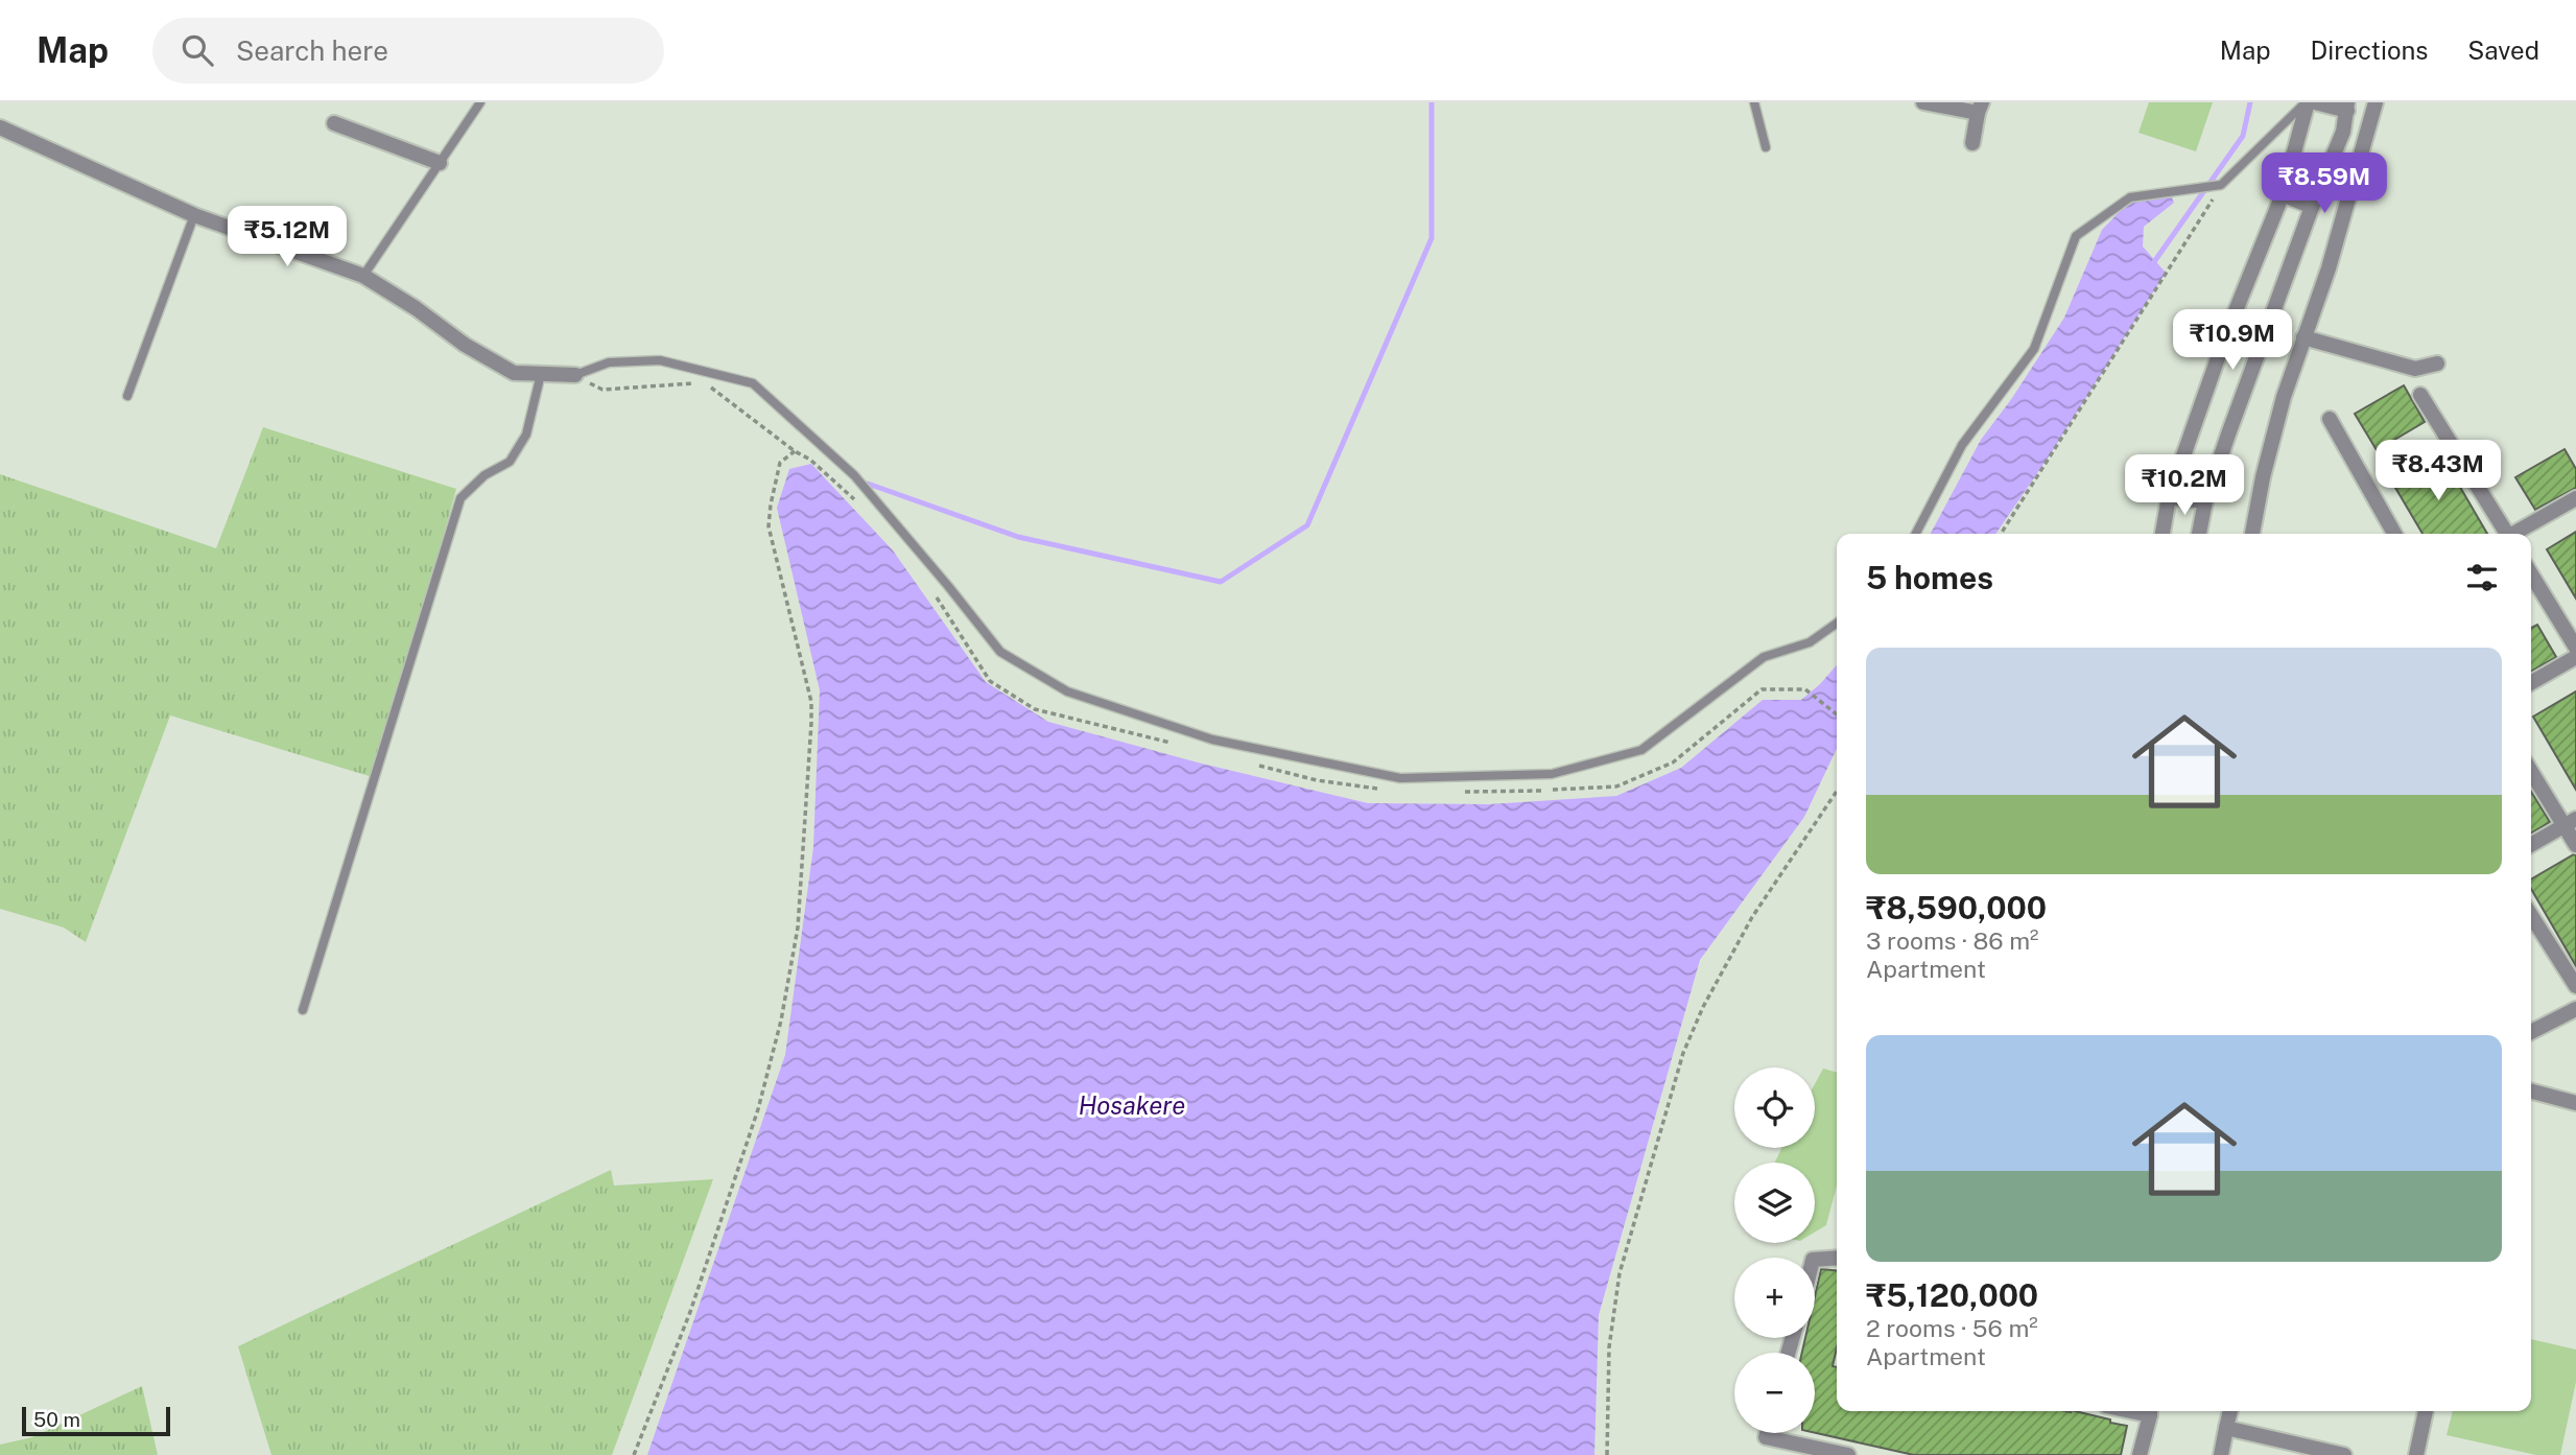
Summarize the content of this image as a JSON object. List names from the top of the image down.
{
  "water": ["Hosakere"],
  "scale_bar": "50 m",
  "page": {
    "header": "Map",
    "search": "Search here",
    "nav": ["Map", "Directions", "Saved"],
    "price": [
      "₹8.59M",
      "₹5.12M",
      "₹10.9M",
      "₹8.43M",
      "₹10.2M"
    ],
    "heading": "5 homes",
    "list": [
      {
        "name": "₹8,590,000",
        "note": "3 rooms · 86 m² · Apartment"
      },
      {
        "name": "₹5,120,000",
        "note": "2 rooms · 56 m² · Apartment"
      }
    ],
    "map_buttons": ["+", "−"],
    "scale": "50 m"
  }
}
